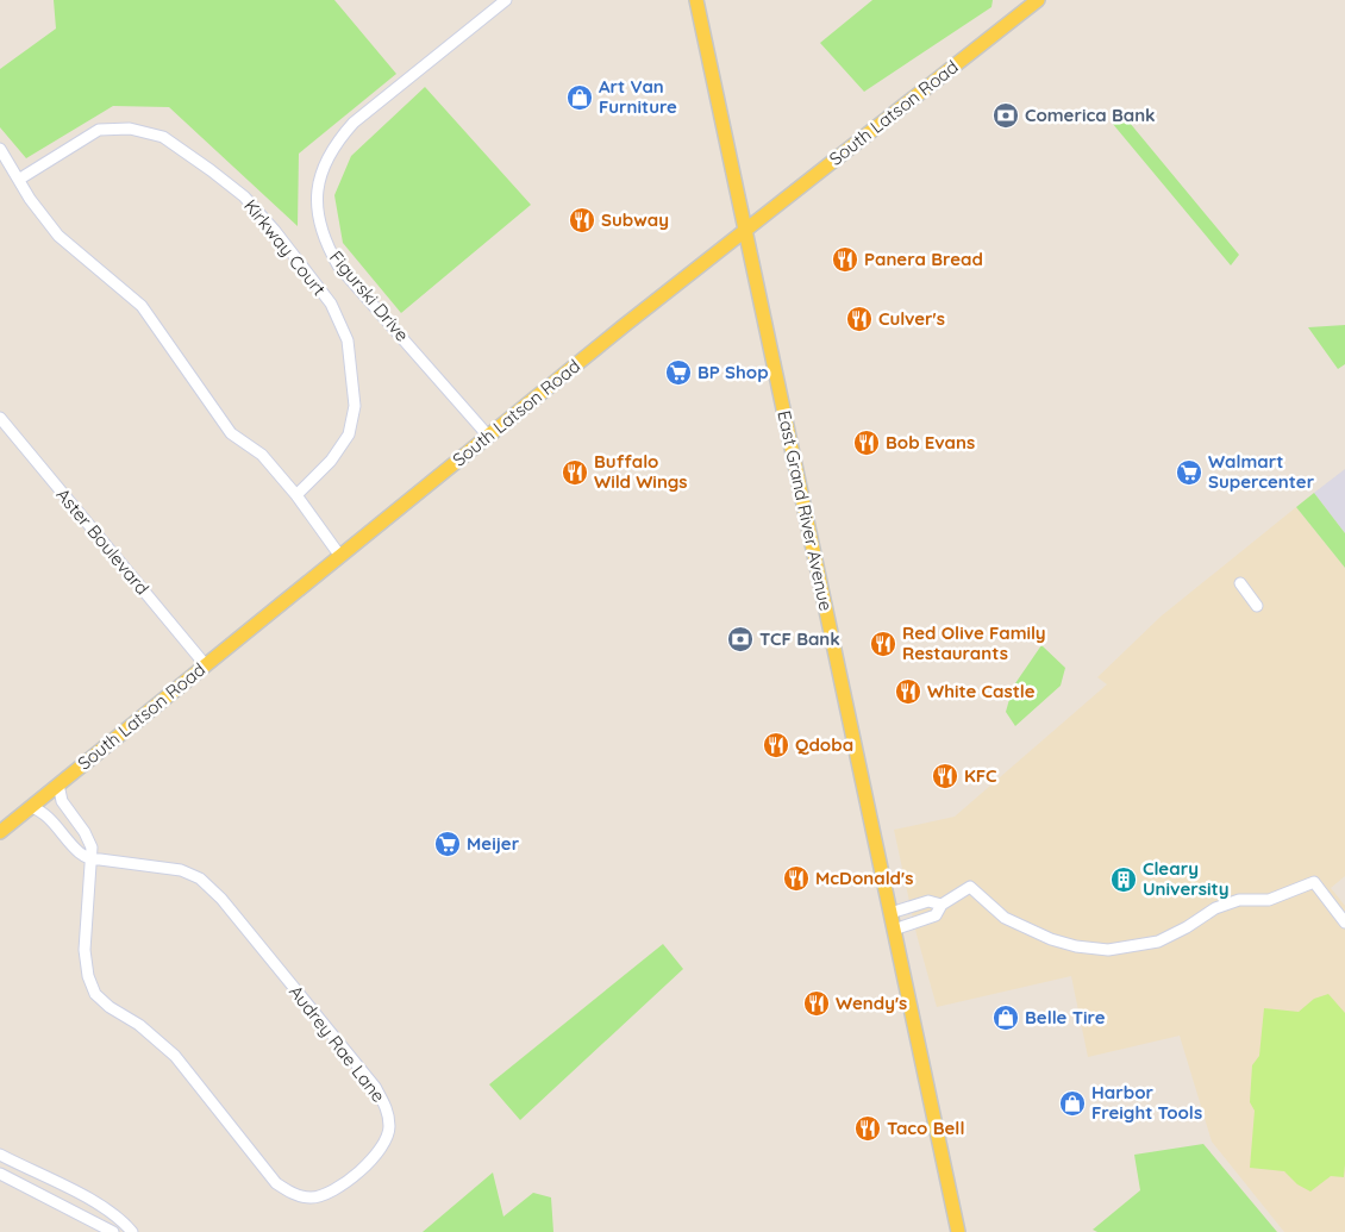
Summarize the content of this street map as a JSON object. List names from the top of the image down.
{
  "streets": {
    "main road": ["South Latson Road", "East Grand River Avenue"],
    "street": [
      "Kirkway Court",
      "Figurski Drive",
      "Aster Boulevard",
      "Audrey Rae Lane"
    ]
  },
  "crossings": [
    ["South Latson Road", "Figurski Drive"],
    ["South Latson Road", "East Grand River Avenue"],
    ["South Latson Road", "Aster Boulevard"],
    ["South Latson Road", "Audrey Rae Lane"]
  ],
  "places": {
    "shop": ["Art Van Furniture", "Belle Tire", "Harbor Freight Tools"],
    "bank": ["Comerica Bank", "TCF Bank"],
    "restaurant": [
      "Subway",
      "Panera Bread",
      "Culver's",
      "Bob Evans",
      "Buffalo Wild Wings",
      "Red Olive Family Restaurants",
      "White Castle",
      "Qdoba",
      "KFC",
      "McDonald's",
      "Wendy's",
      "Taco Bell"
    ],
    "supermarket": ["BP Shop", "Walmart Supercenter", "Meijer"],
    "building": ["Cleary University"]
  }
}
